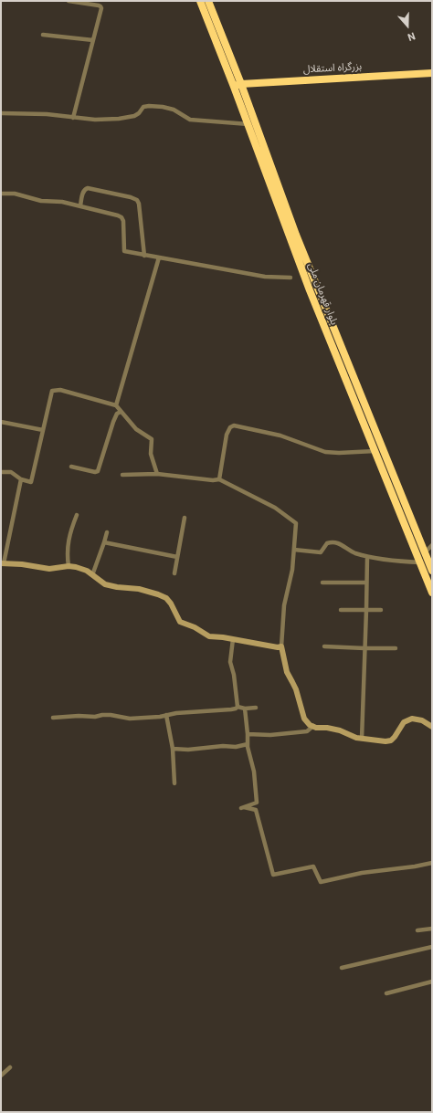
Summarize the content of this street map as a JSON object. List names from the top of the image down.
{
  "streets": {
    "highway": ["بزرگراه استقلال", "بلوار قهرمان ملی"]
  },
  "crossings": [
    ["بزرگراه استقلال", "بلوار قهرمان ملی"]
  ],
  "north": "bottom"
}
